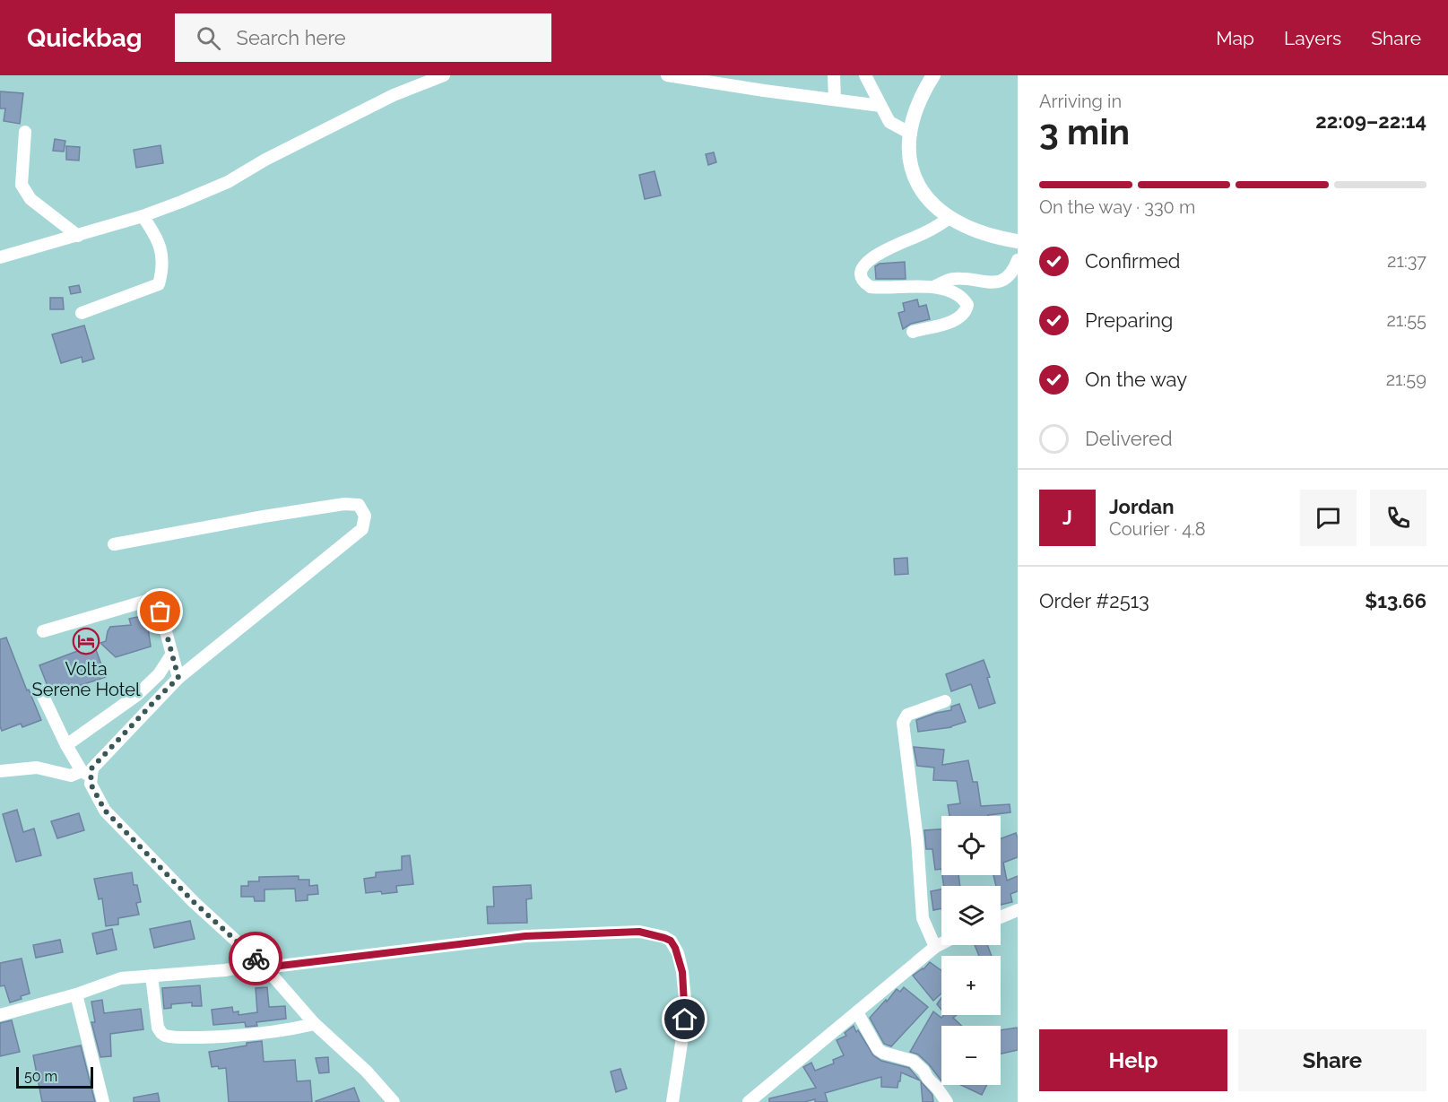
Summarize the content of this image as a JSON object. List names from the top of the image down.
{
  "places": {
    "hotel": ["Volta Serene Hotel"]
  },
  "scale_bar": "50 m",
  "page": {
    "header": "Quickbag",
    "search": "Search here",
    "nav": ["Map", "Layers", "Share"],
    "heading": ["3 min", "Arriving in", "22:09–22:14"],
    "panel": [
      "Jordan",
      "Courier · 4.8",
      "Order #2513",
      "$13.66"
    ],
    "bar": "On the way · 330 m",
    "list": [
      ["Confirmed", "21:37"],
      ["Preparing", "21:55"],
      ["On the way", "21:59"],
      "Delivered"
    ],
    "round": "J",
    "map_buttons": ["+", "−"],
    "buttons": ["Help", "Share"],
    "scale": "50 m"
  }
}
